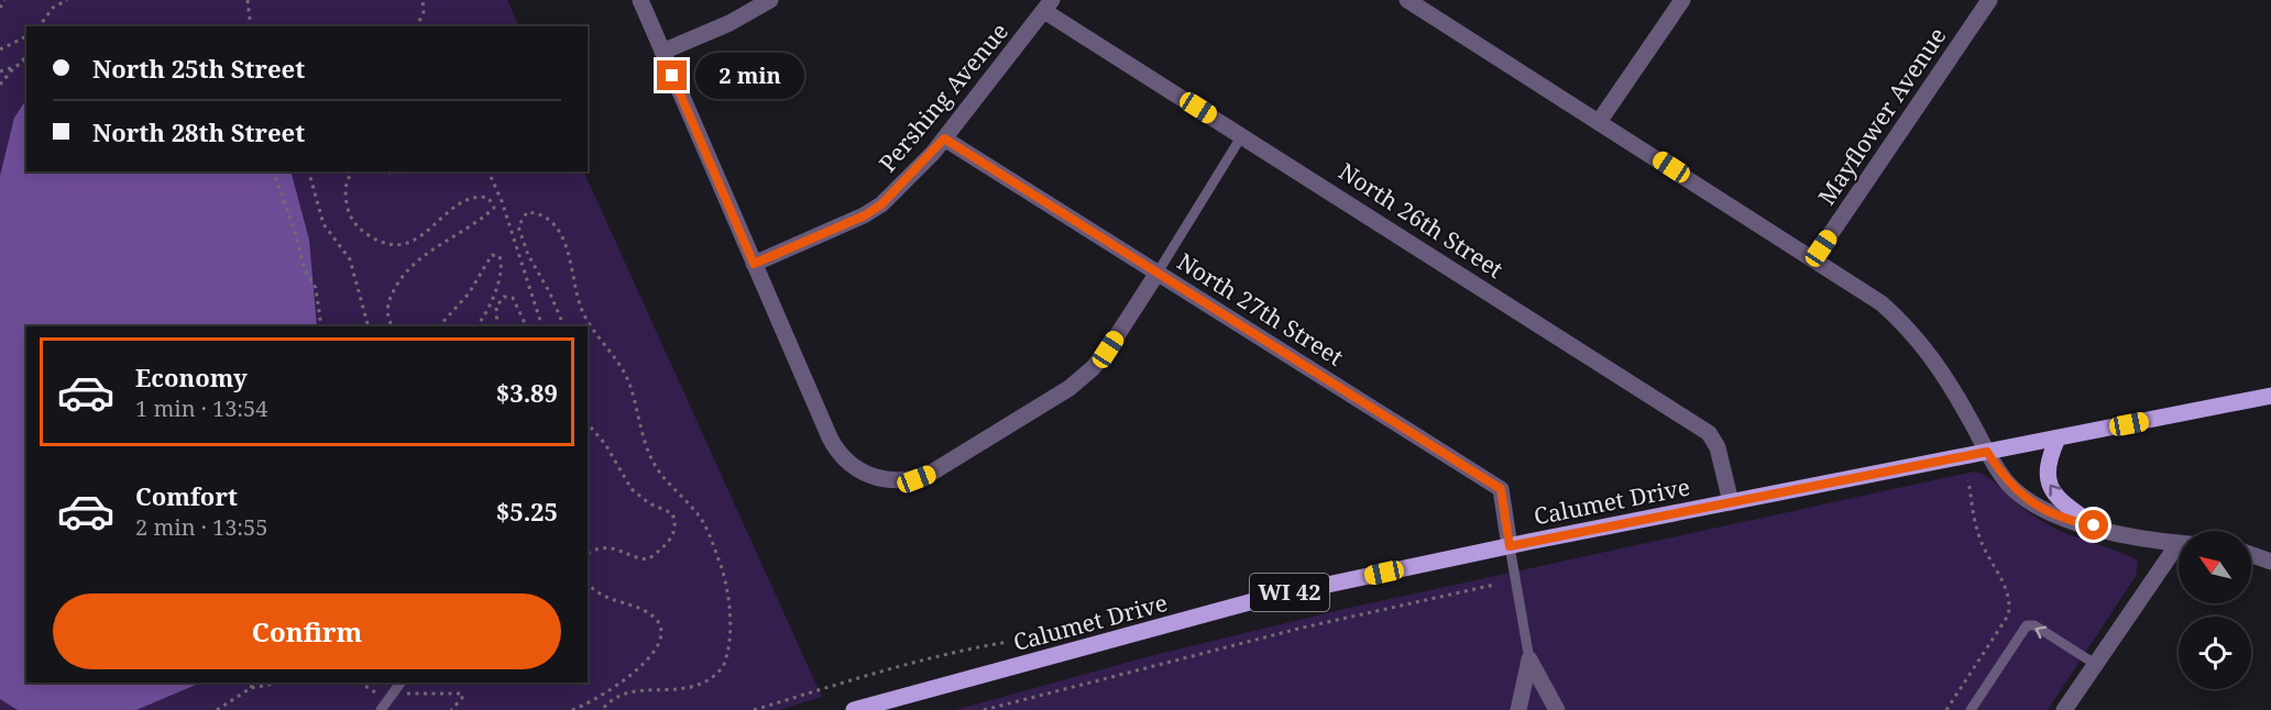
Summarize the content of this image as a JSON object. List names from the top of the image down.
{
  "streets": {
    "main road": ["Calumet Drive", "WI 42"],
    "street": [
      "Pershing Avenue",
      "Mayflower Avenue",
      "North 26th Street",
      "North 27th Street"
    ]
  },
  "crossings": [
    ["Pershing Avenue", "North 26th Street"],
    ["Pershing Avenue", "North 27th Street"],
    ["North 26th Street", "Calumet Drive"],
    ["North 27th Street", "Calumet Drive"]
  ],
  "north": "top left",
  "page": {
    "banner": ["North 25th Street", "North 28th Street"],
    "bubble": "2 min",
    "list": [
      {
        "name": "Economy",
        "note": "1 min · 13:54",
        "value": "$3.89"
      },
      {
        "name": "Comfort",
        "note": "2 min · 13:55",
        "value": "$5.25"
      }
    ],
    "buttons": "Confirm"
  }
}
